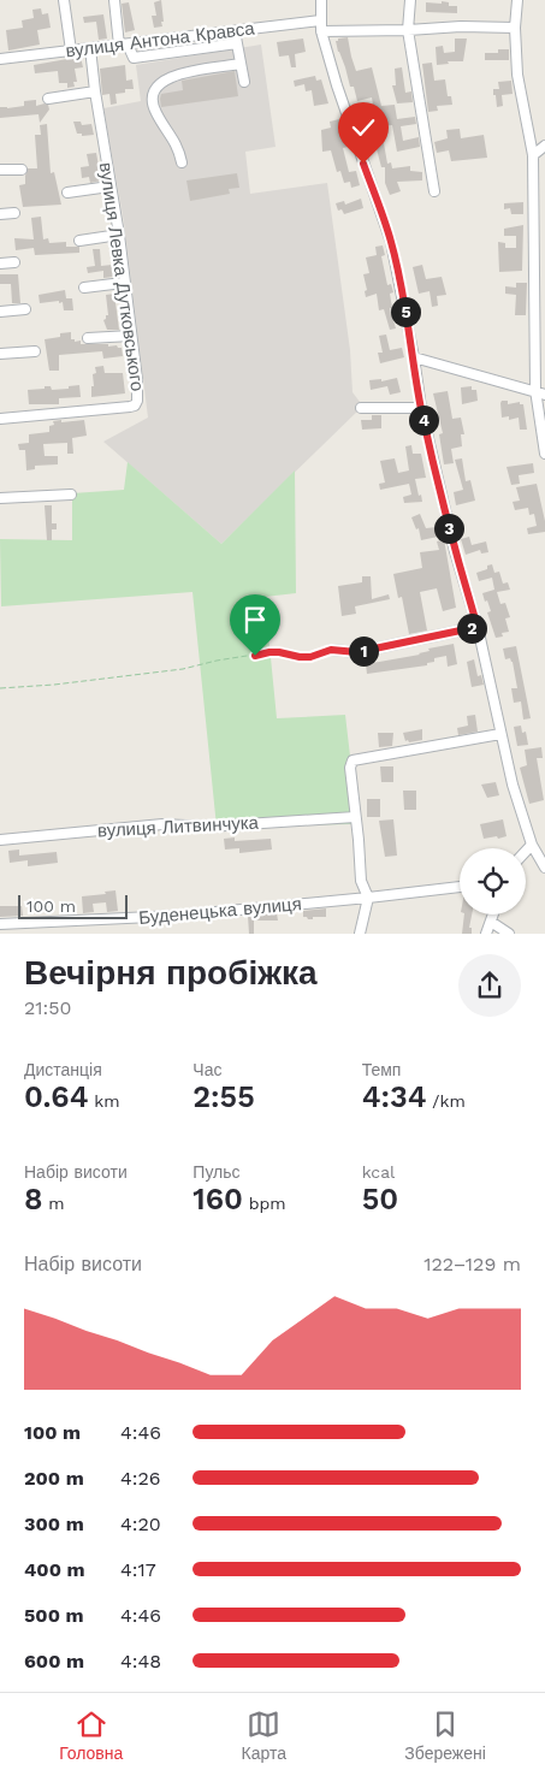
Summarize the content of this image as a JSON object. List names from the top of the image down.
{
  "streets": {
    "street": [
      "вулиця Антона Кравса",
      "вулиця Левка Дутковського",
      "вулиця Литвинчука",
      "Буденецька вулиця"
    ]
  },
  "crossings": [
    ["вулиця Антона Кравса", "вулиця Левка Дутковського"]
  ],
  "scale_bar": "100 m",
  "page": {
    "pins": [
      "5",
      "4",
      "3",
      "2",
      "1"
    ],
    "scale": "100 m",
    "heading": ["Вечірня пробіжка", "21:50"],
    "stats": [
      ["Дистанція", "0.64 km"],
      ["Час", "2:55"],
      ["Темп", "4:34 /km"],
      ["Набір висоти", "8 m"],
      ["Пульс", "160 bpm"],
      ["kcal", "50"]
    ],
    "chart": ["Набір висоти", "122–129 m"],
    "list": [
      {
        "name": "100 m",
        "note": "4:46"
      },
      {
        "name": "200 m",
        "note": "4:26"
      },
      {
        "name": "300 m",
        "note": "4:20"
      },
      {
        "name": "400 m",
        "note": "4:17"
      },
      {
        "name": "500 m",
        "note": "4:46"
      },
      {
        "name": "600 m",
        "note": "4:48"
      }
    ],
    "tabs": ["Головна", "Карта", "Збережені"]
  }
}
